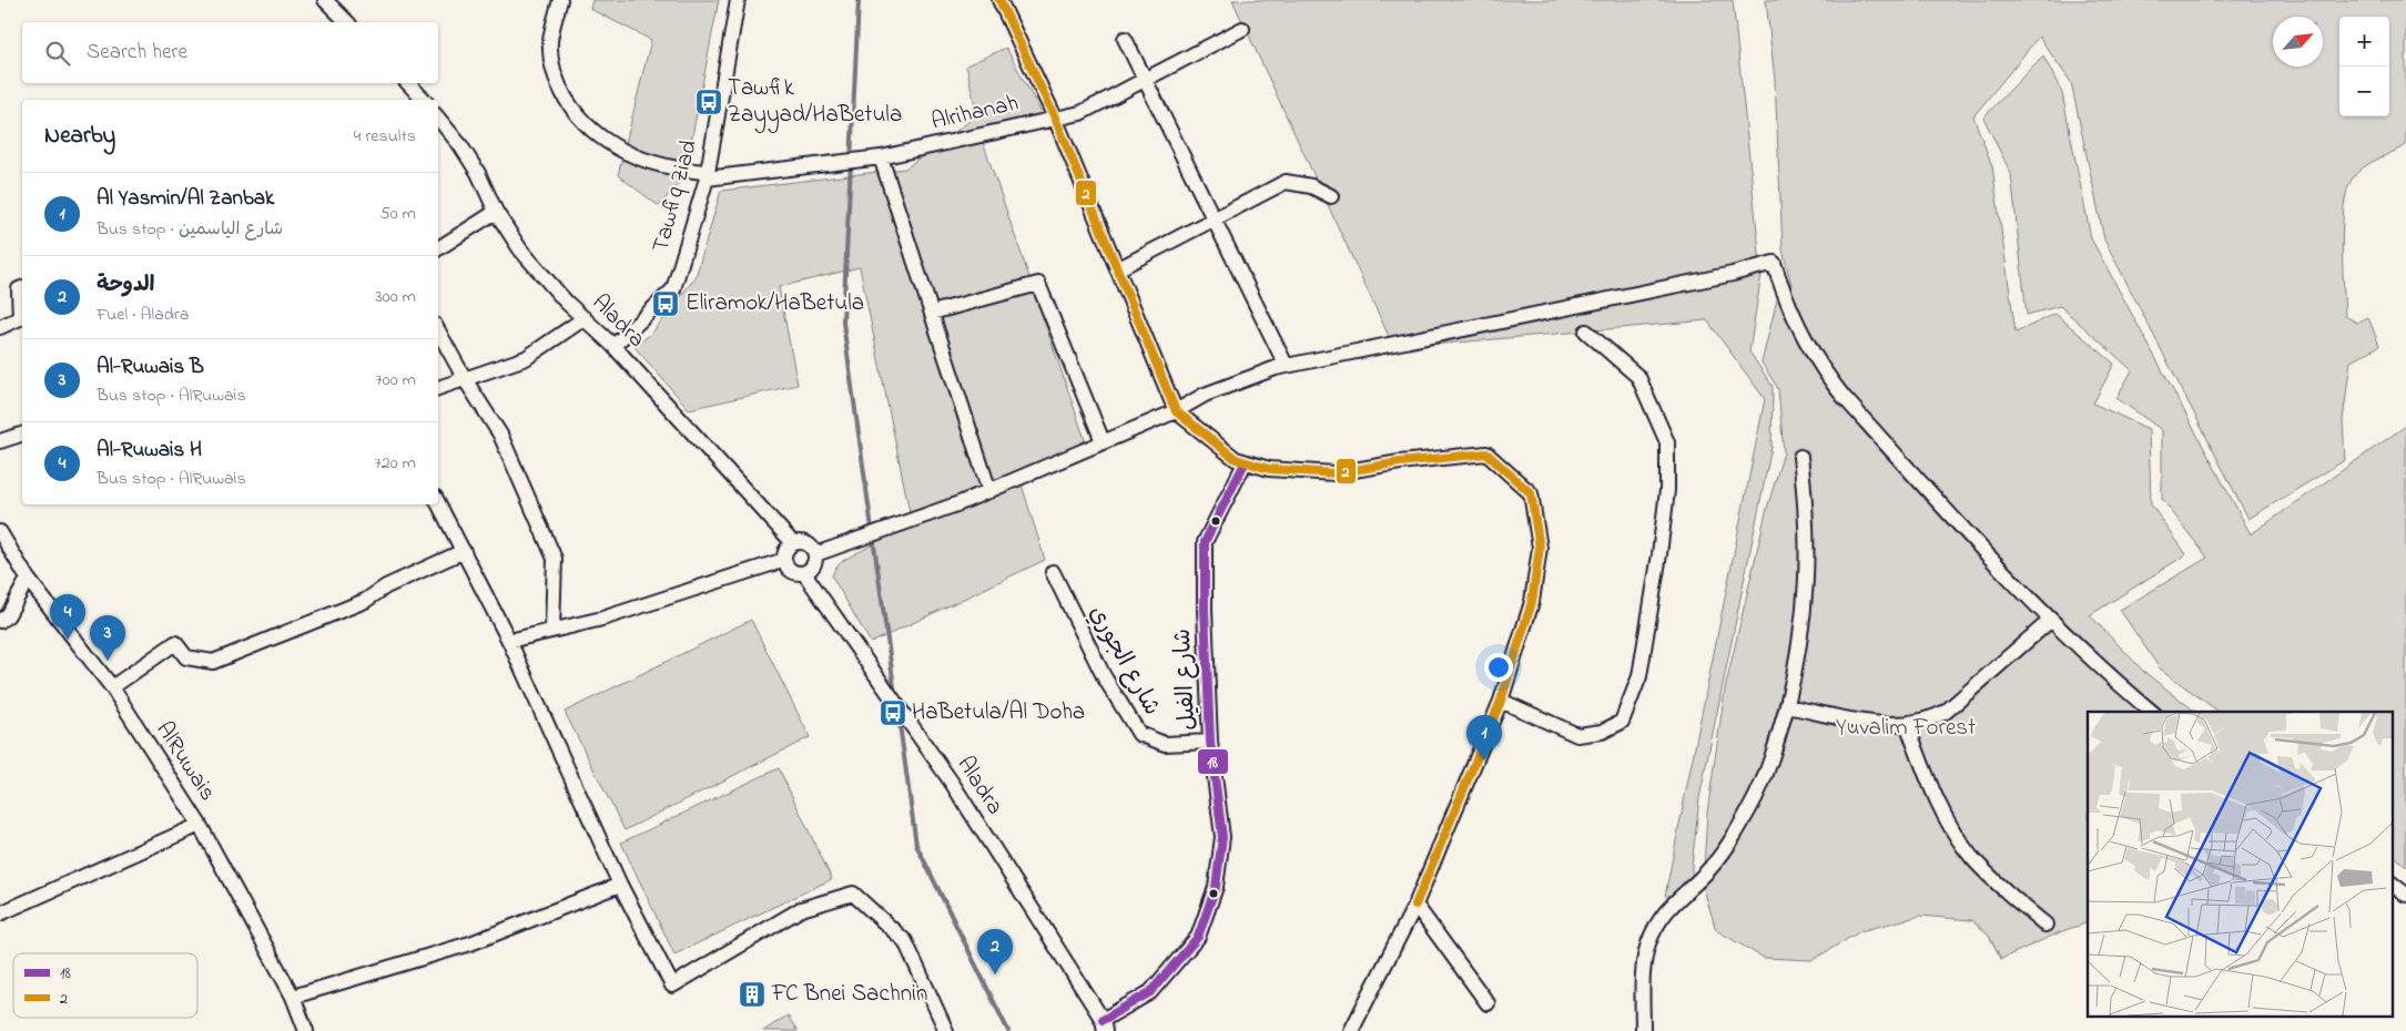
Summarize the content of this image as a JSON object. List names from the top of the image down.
{
  "streets": {
    "street": [
      "Alrihanah",
      "Tawfiq Ziad",
      "Aladra",
      "شارع الجوري",
      "شارع الفيل",
      "AlRuwais"
    ]
  },
  "crossings": [
    ["Alrihanah", "Tawfiq Ziad"],
    ["Tawfiq Ziad", "Aladra"],
    ["Aladra", "شارع الفيل"],
    ["شارع الجوري", "شارع الفيل"]
  ],
  "parks": ["Yuvalim Forest"],
  "places": {
    "bus stop": ["Tawfik Zayyad/HaBetula", "Eliramok/HaBetula", "HaBetula/Al Doha"],
    "building": ["FC Bnei Sachnin"]
  },
  "lines": ["transit line 2", "transit line 18"],
  "legend": ["18", "2"],
  "north": "top right",
  "page": {
    "map_buttons": ["+", "−"],
    "search": "Search here",
    "heading": ["Nearby", "4 results"],
    "list": [
      {
        "mark": "1",
        "name": "Al Yasmin/Al Zanbak",
        "note": "Bus stop · شارع الياسمين",
        "value": "50 m"
      },
      {
        "mark": "2",
        "name": "الدوحة",
        "note": "Fuel · Aladra",
        "value": "300 m"
      },
      {
        "mark": "3",
        "name": "Al-Ruwais B",
        "note": "Bus stop · AlRuwais",
        "value": "700 m"
      },
      {
        "mark": "4",
        "name": "Al-Ruwais H",
        "note": "Bus stop · AlRuwais",
        "value": "720 m"
      }
    ],
    "pins": [
      "4",
      "3",
      "1",
      "2"
    ]
  }
}
